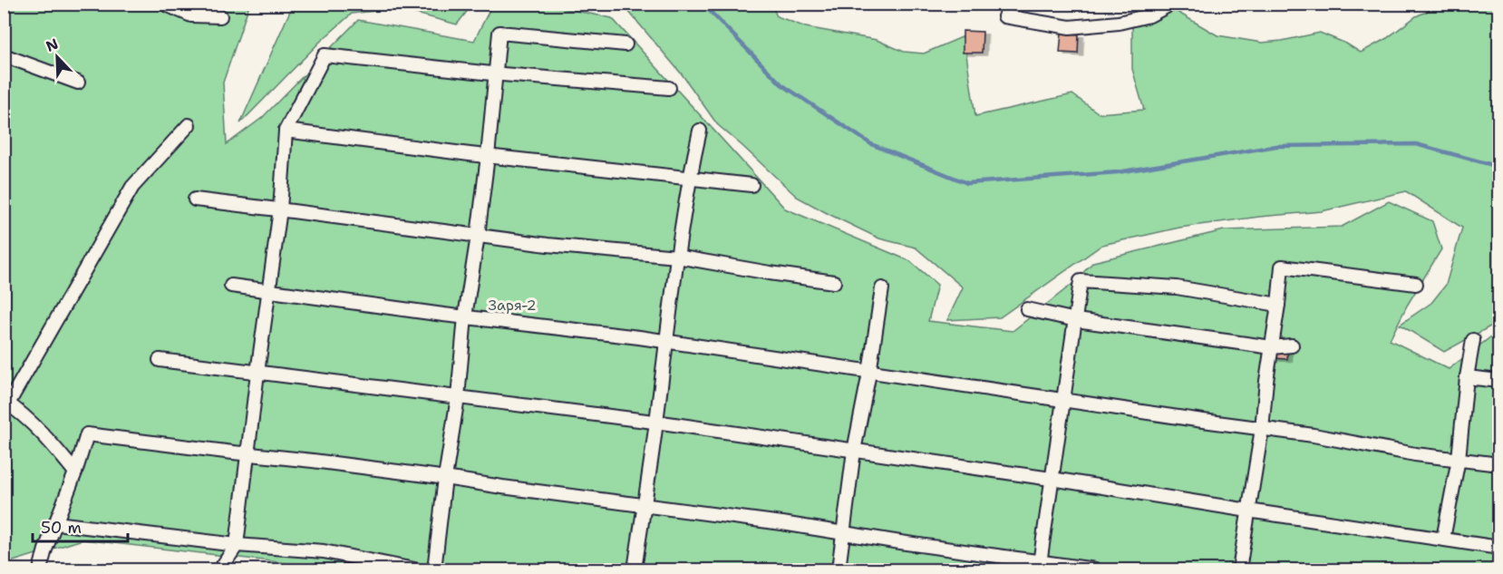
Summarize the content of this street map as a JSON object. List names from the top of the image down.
{
  "parks": ["Заря-2"],
  "scale_bar": "50 m",
  "north": "top left"
}
